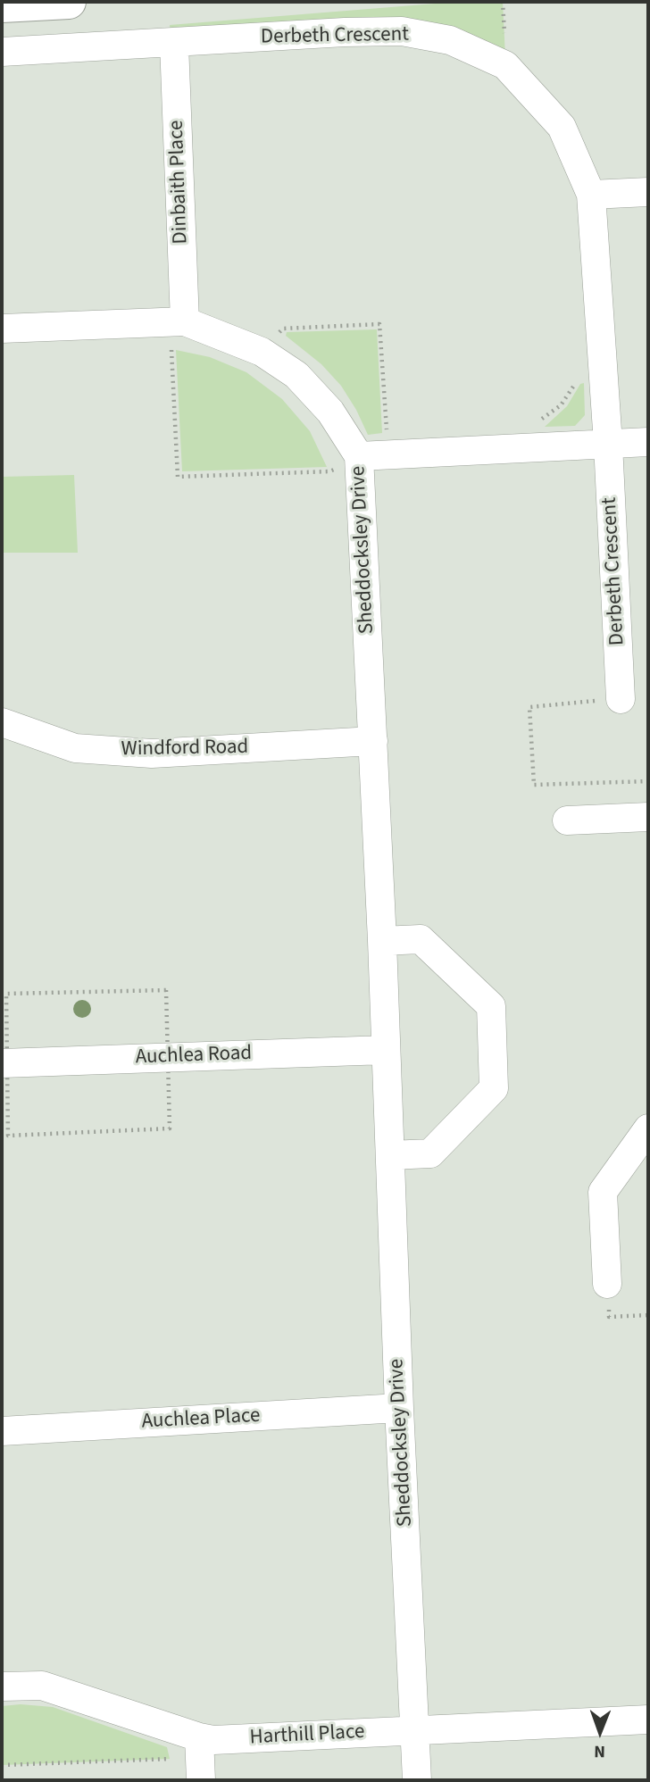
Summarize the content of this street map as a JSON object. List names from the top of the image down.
{
  "streets": {
    "street": [
      "Derbeth Crescent",
      "Dinbaith Place",
      "Sheddocksley Drive",
      "Windford Road",
      "Auchlea Road",
      "Auchlea Place",
      "Harthill Place"
    ]
  },
  "crossings": [
    ["Derbeth Crescent", "Dinbaith Place"],
    ["Dinbaith Place", "Sheddocksley Drive"],
    ["Sheddocksley Drive", "Windford Road"],
    ["Sheddocksley Drive", "Auchlea Road"],
    ["Sheddocksley Drive", "Auchlea Place"],
    ["Sheddocksley Drive", "Harthill Place"]
  ],
  "north": "bottom"
}
